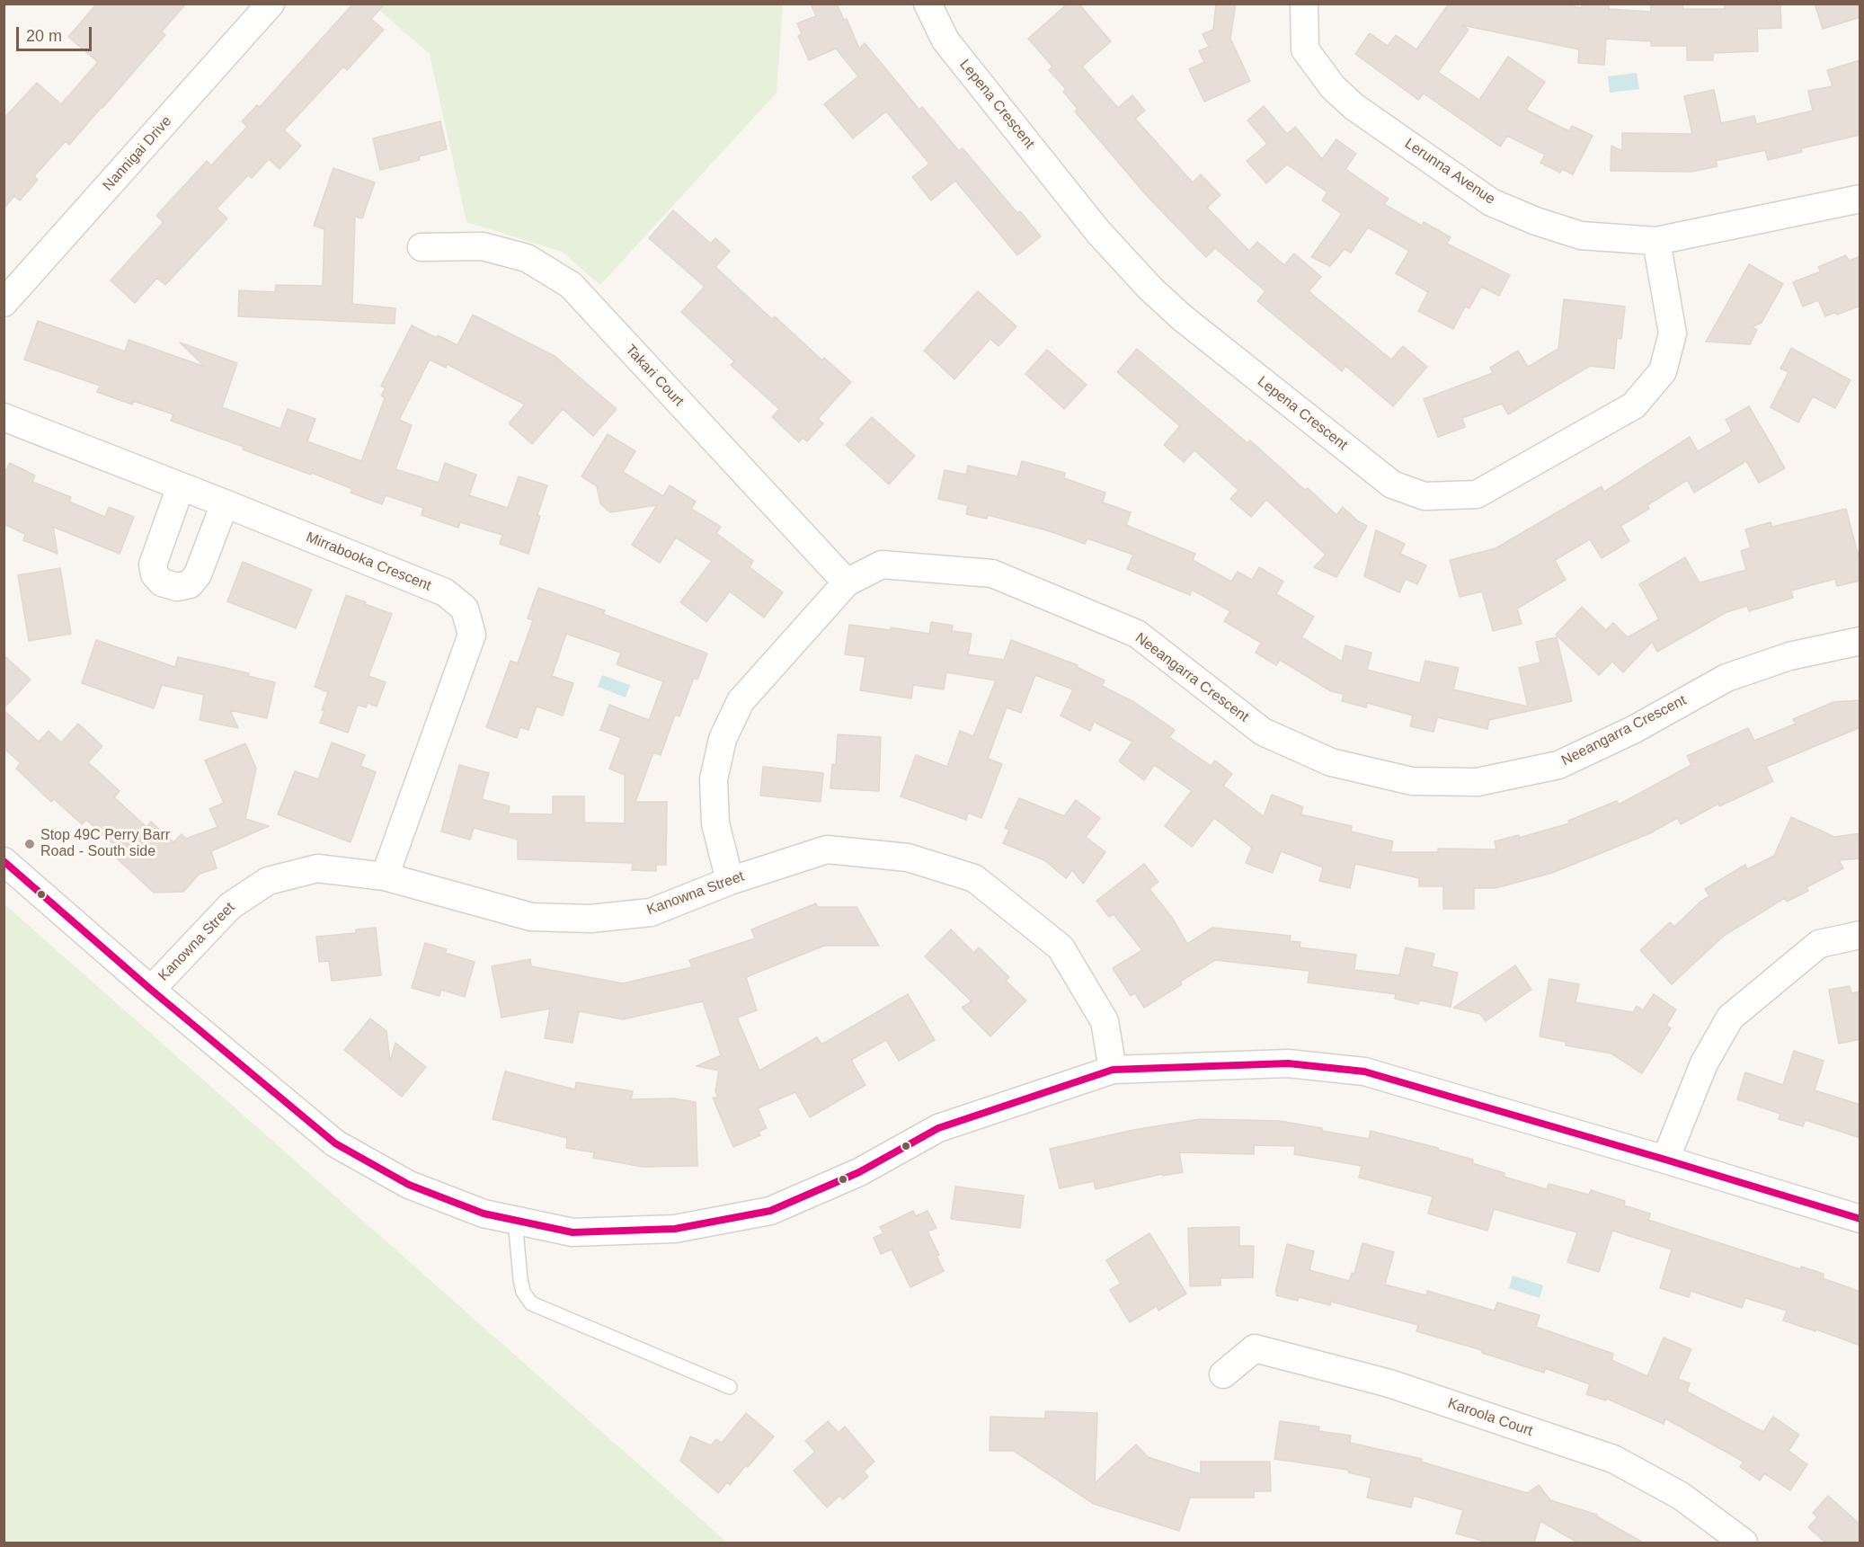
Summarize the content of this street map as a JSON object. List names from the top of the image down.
{
  "streets": {
    "street": [
      "Lepena Crescent",
      "Nannigai Drive",
      "Lerunna Avenue",
      "Takari Court",
      "Mirrabooka Crescent",
      "Neeangarra Crescent",
      "Kanowna Street",
      "Karoola Court"
    ]
  },
  "crossings": [
    ["Lepena Crescent", "Lerunna Avenue"],
    ["Takari Court", "Neeangarra Crescent"],
    ["Mirrabooka Crescent", "Kanowna Street"],
    ["Neeangarra Crescent", "Kanowna Street"]
  ],
  "places": ["Stop 49C Perry Barr Road - South side"],
  "scale_bar": "20 m"
}
